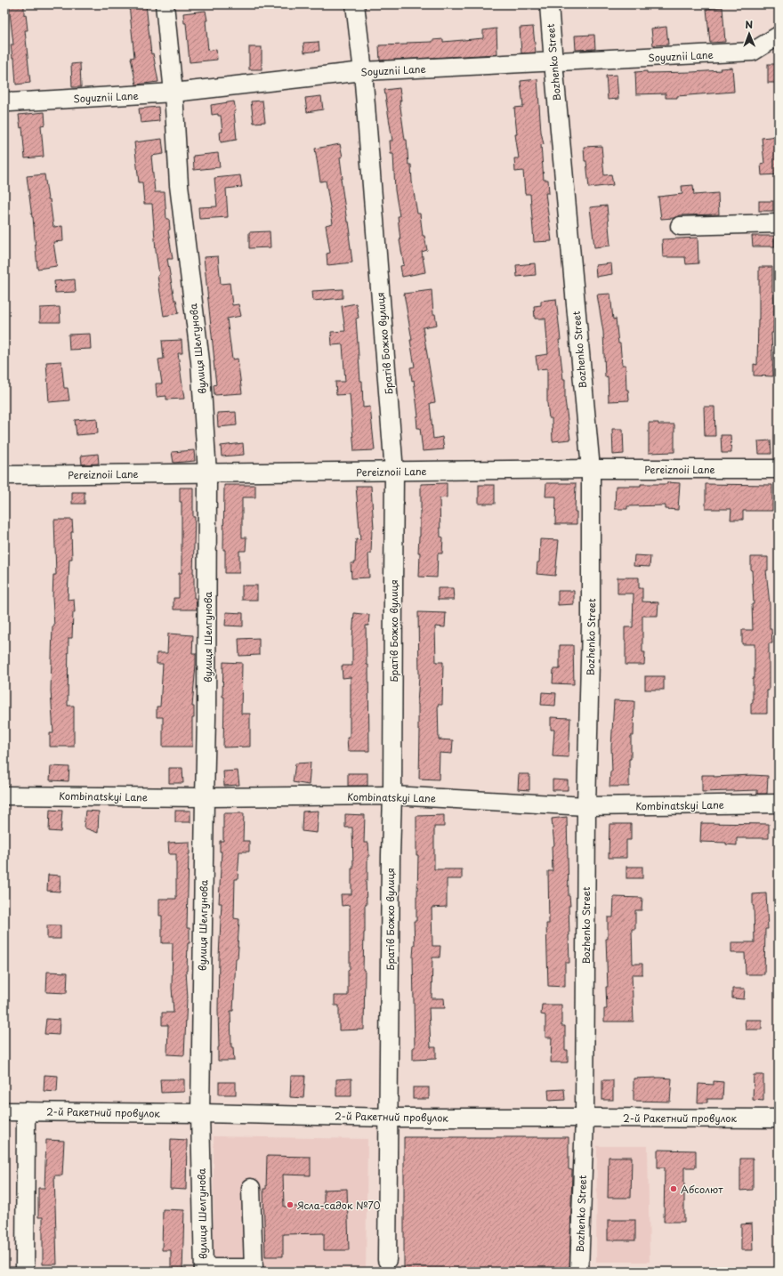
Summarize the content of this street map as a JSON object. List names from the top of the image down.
{
  "streets": {
    "street": [
      "Soyuznii Lane",
      "Bozhenko Street",
      "Братів Божко вулиця",
      "вулиця Шелгунова",
      "Pereiznoii Lane",
      "Kombinatskyi Lane",
      "2-й Ракетний провулок"
    ]
  },
  "crossings": [
    ["Soyuznii Lane", "Bozhenko Street"],
    ["Soyuznii Lane", "Братів Божко вулиця"],
    ["Soyuznii Lane", "вулиця Шелгунова"],
    ["Bozhenko Street", "Pereiznoii Lane"],
    ["Bozhenko Street", "Kombinatskyi Lane"],
    ["Bozhenko Street", "2-й Ракетний провулок"],
    ["Братів Божко вулиця", "Pereiznoii Lane"],
    ["Братів Божко вулиця", "Kombinatskyi Lane"],
    ["Братів Божко вулиця", "2-й Ракетний провулок"],
    ["вулиця Шелгунова", "Pereiznoii Lane"],
    ["вулиця Шелгунова", "Kombinatskyi Lane"],
    ["вулиця Шелгунова", "2-й Ракетний провулок"]
  ],
  "places": ["Абсолют", "Ясла-садок №70"],
  "north": "top"
}
